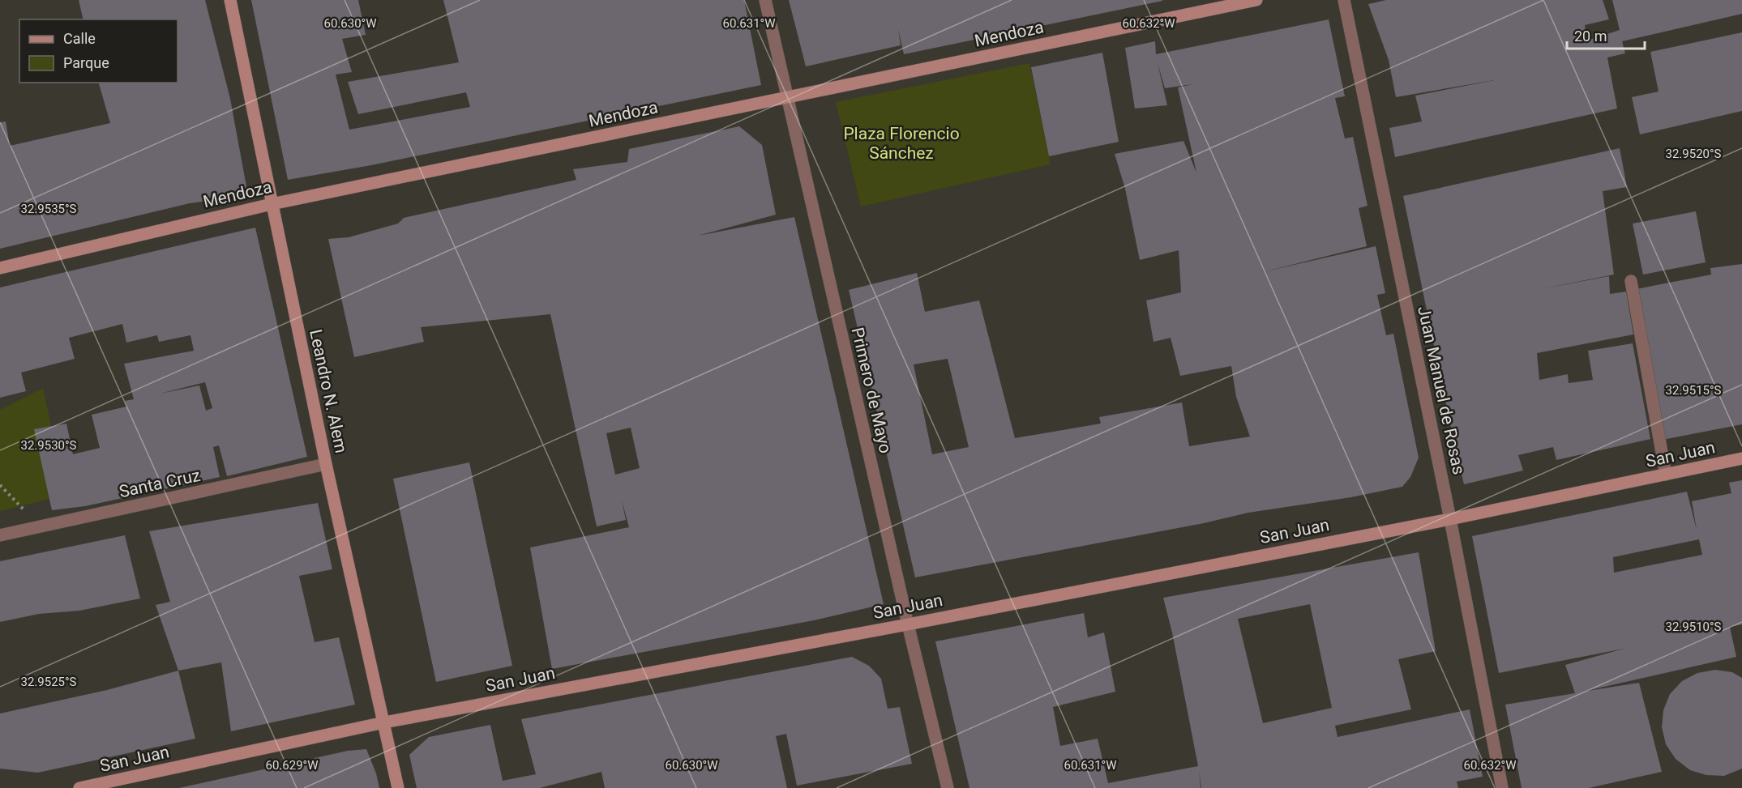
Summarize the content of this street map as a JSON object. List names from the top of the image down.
{
  "streets": {
    "main road": ["Mendoza", "Leandro N. Alem", "San Juan"],
    "street": ["Primero de Mayo", "Juan Manuel de Rosas", "Santa Cruz"]
  },
  "crossings": [
    ["Mendoza", "Primero de Mayo"],
    ["Mendoza", "Leandro N. Alem"],
    ["Primero de Mayo", "San Juan"],
    ["Juan Manuel de Rosas", "San Juan"],
    ["Leandro N. Alem", "San Juan"],
    ["Leandro N. Alem", "Santa Cruz"]
  ],
  "parks": ["Plaza Florencio Sánchez"],
  "legend": ["Calle", "Parque"],
  "scale_bar": "20 m",
  "coordinates": [
    "60.630°W",
    "60.631°W",
    "60.632°W",
    "32.9520°S",
    "32.9535°S",
    "32.9515°S",
    "32.9530°S",
    "32.9510°S",
    "32.9525°S",
    "60.629°W"
  ]
}
